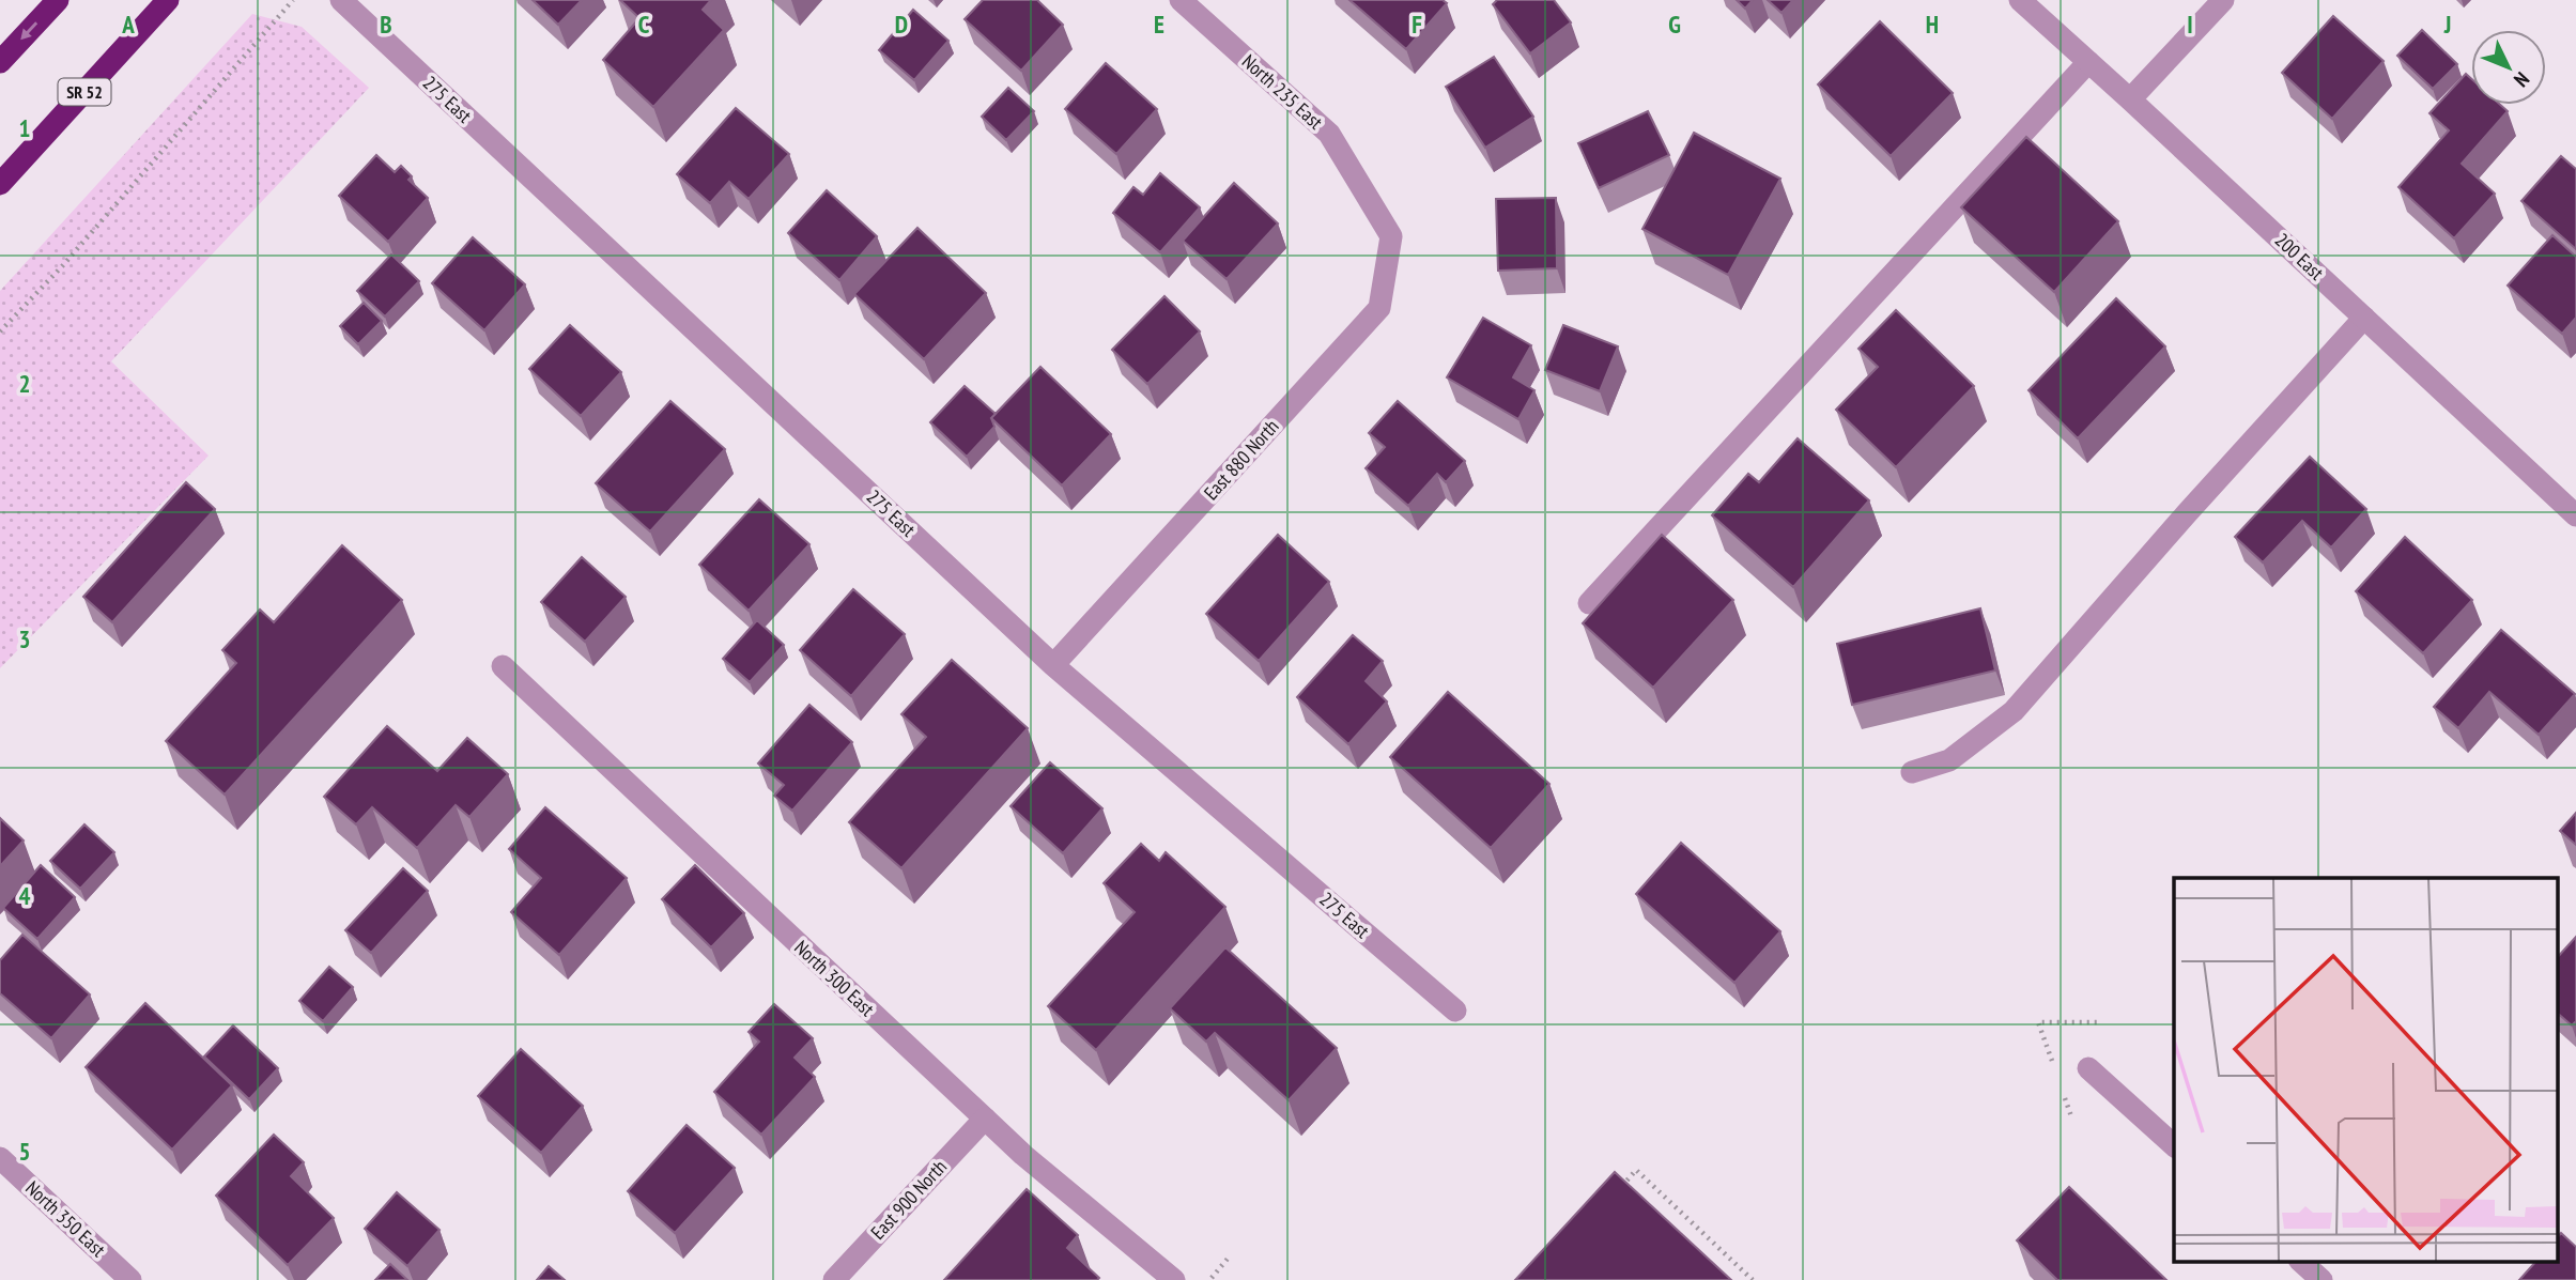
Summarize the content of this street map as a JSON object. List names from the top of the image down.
{
  "streets": {
    "highway": ["SR 52"],
    "street": [
      "North 235 East",
      "275 East",
      "200 East",
      "East 880 North",
      "North 300 East",
      "East 900 North",
      "North 350 East"
    ]
  },
  "crossings": [
    ["North 235 East", "East 880 North"],
    ["275 East", "East 880 North"],
    ["North 300 East", "East 900 North"]
  ],
  "north": "bottom right",
  "grid": {
    "columns": [
      "A",
      "B",
      "C",
      "D",
      "E",
      "F",
      "G",
      "H",
      "I",
      "J"
    ],
    "rows": [
      "1",
      "2",
      "3",
      "4",
      "5"
    ]
  }
}
